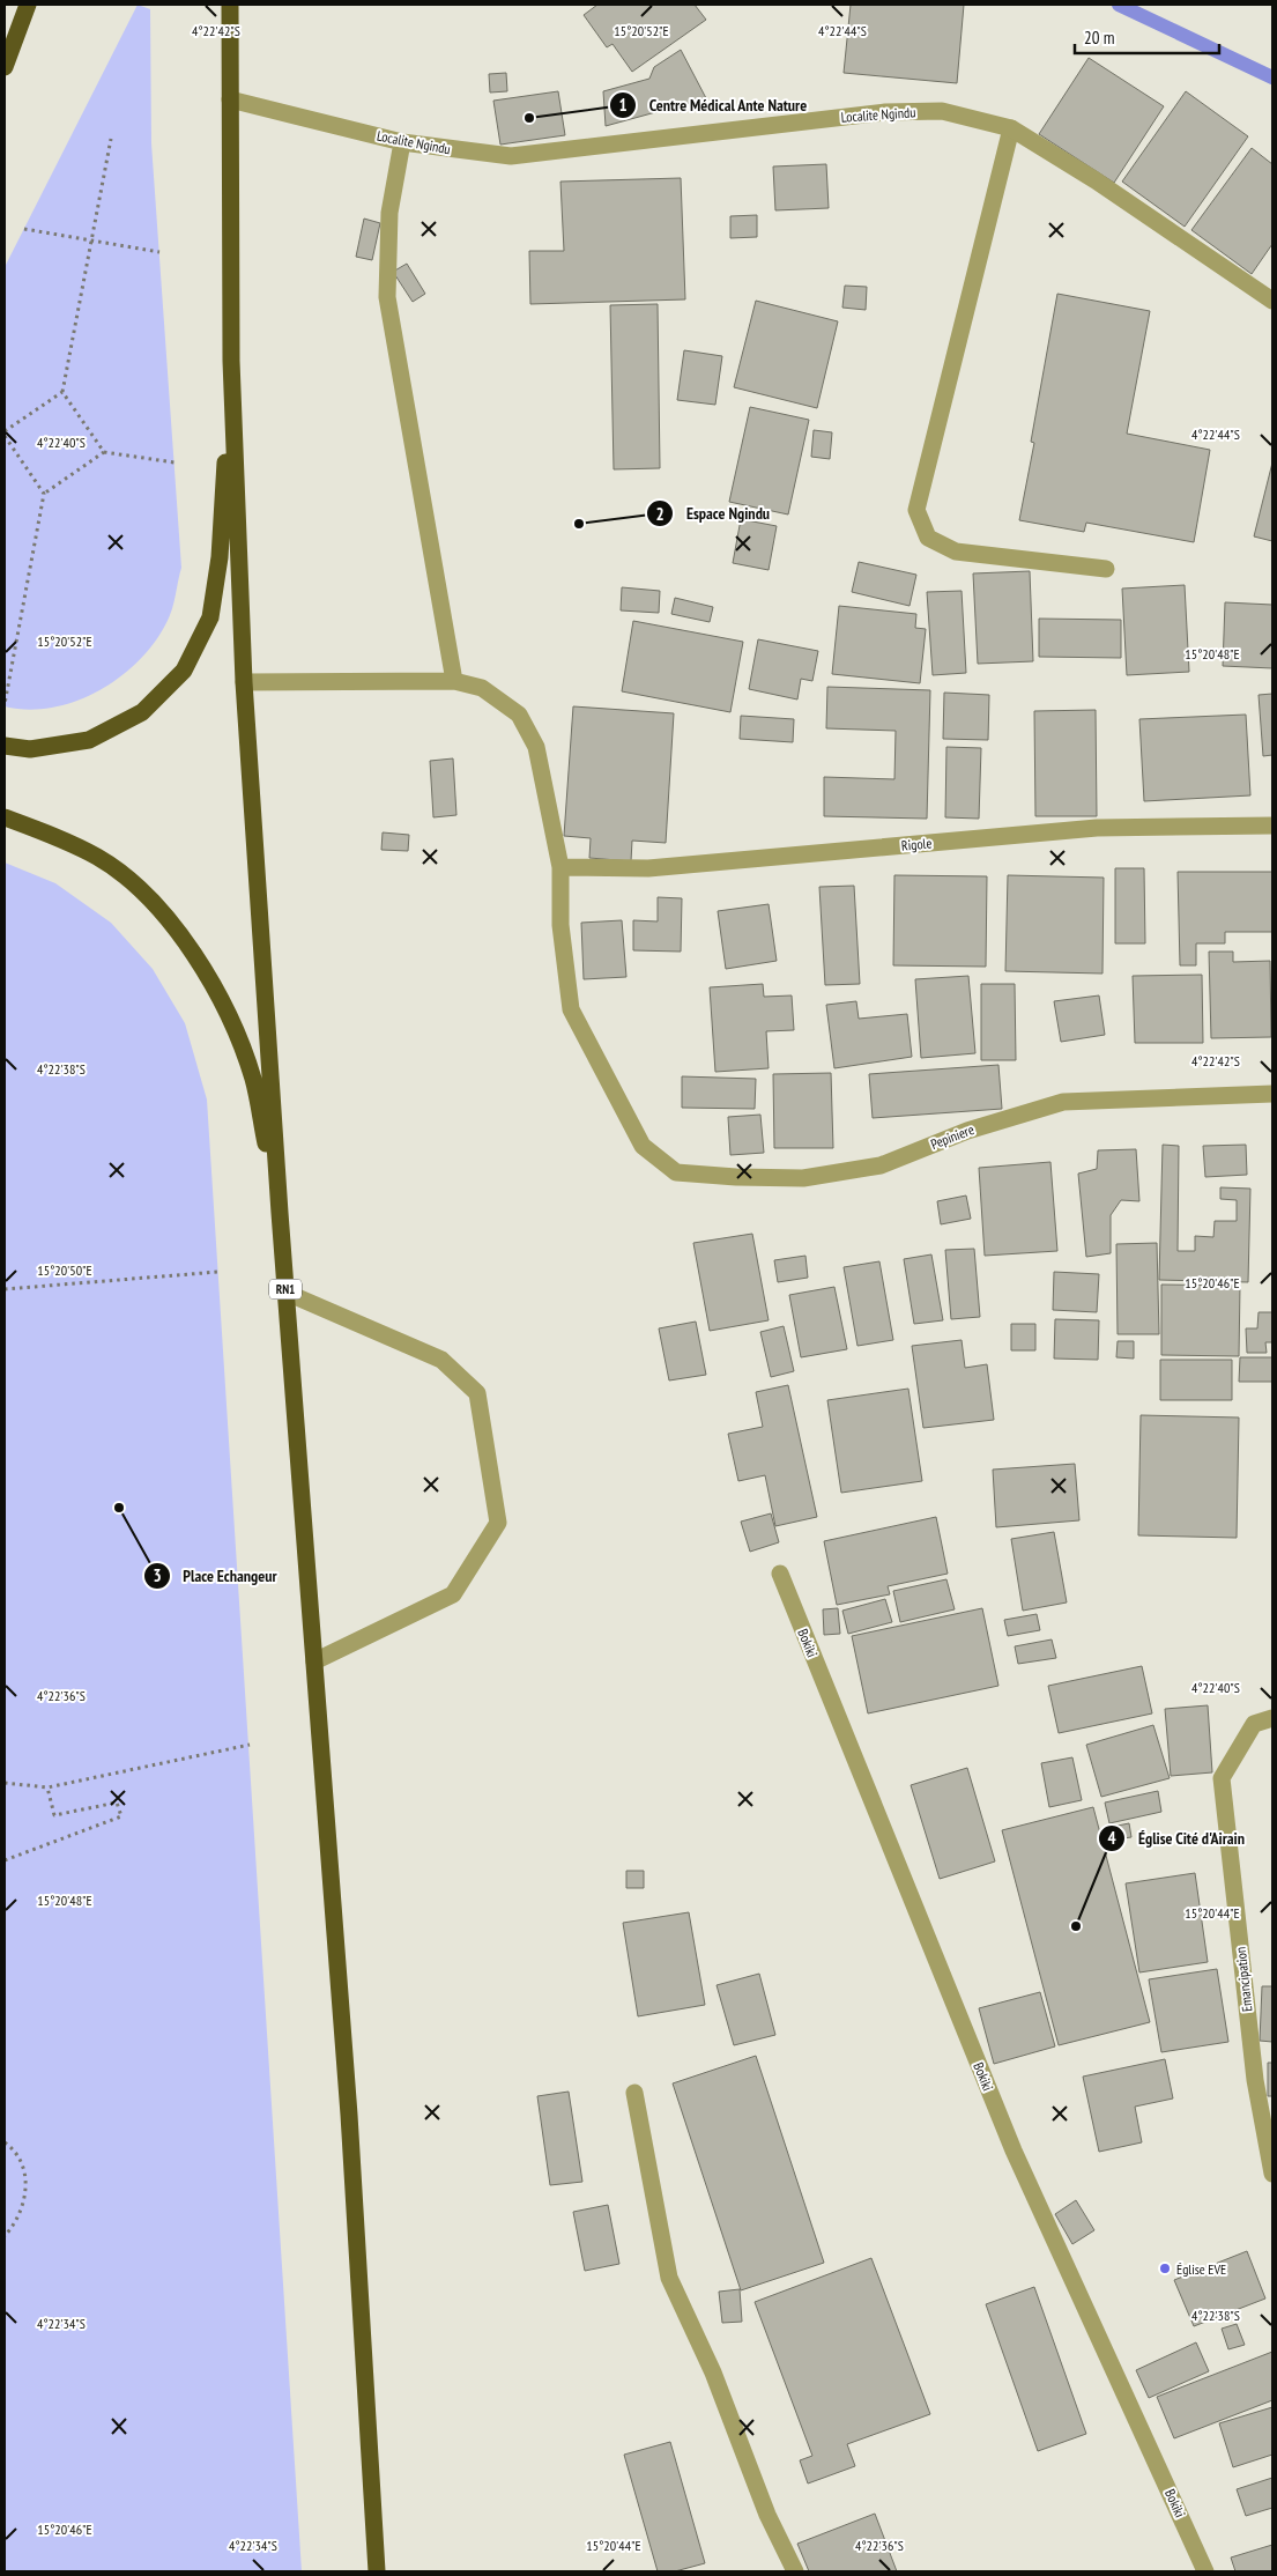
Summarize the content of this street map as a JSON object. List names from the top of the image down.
{
  "streets": {
    "highway": ["RN1"],
    "street": [
      "Localite Ngindu",
      "Rigole",
      "Pepiniere",
      "Bokiki",
      "Emancipation"
    ]
  },
  "crossings": [
    ["Localite Ngindu", "RN1"],
    ["Rigole", "Pepiniere"]
  ],
  "places": [
    "Centre Médical Ante Nature",
    "Espace Ngindu",
    "Place Echangeur",
    "Église Cité d'Airain",
    "Église EVE"
  ],
  "scale_bar": "20 m",
  "coordinates": [
    "4°22'42\"S",
    "15°20'52\"E",
    "4°22'44\"S",
    "4°22'40\"S",
    "15°20'48\"E",
    "4°22'38\"S",
    "15°20'50\"E",
    "15°20'46\"E",
    "4°22'36\"S",
    "15°20'44\"E",
    "4°22'34\"S"
  ]
}
